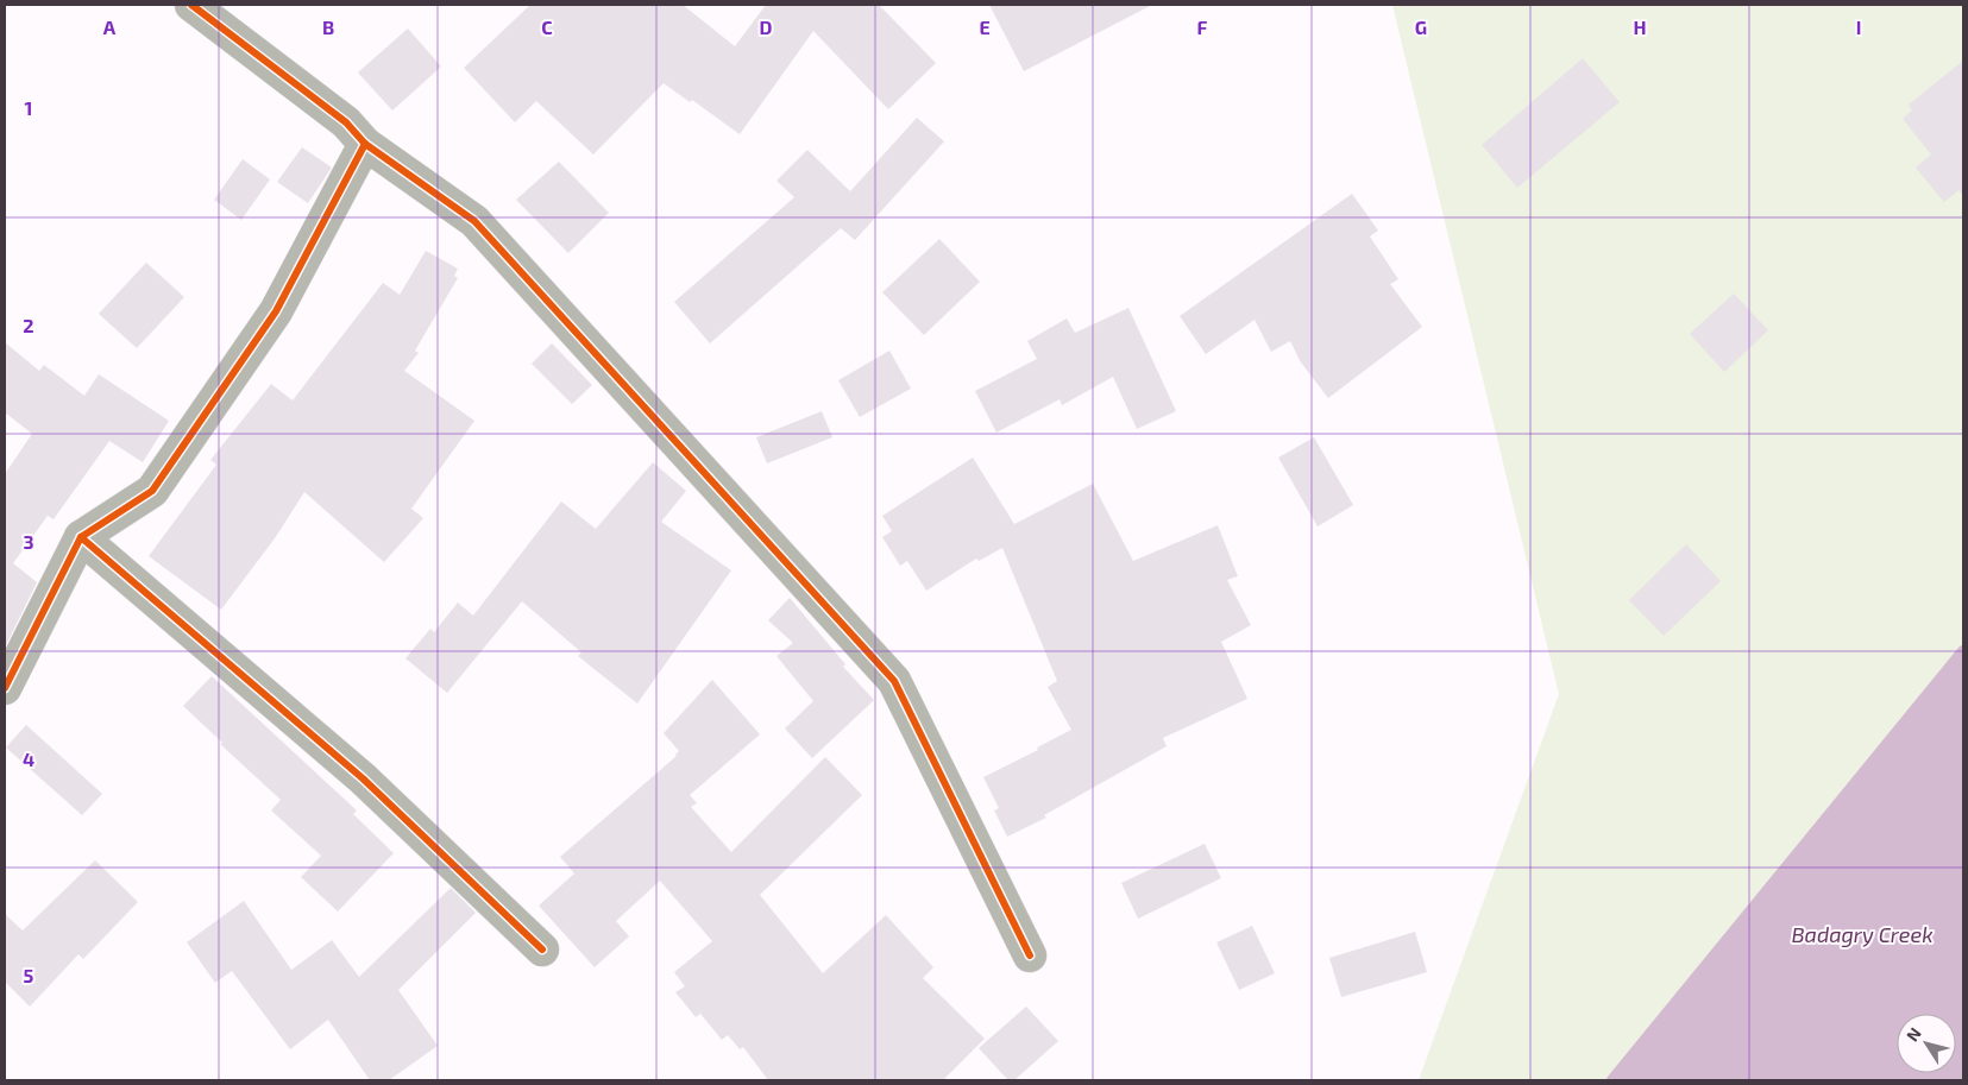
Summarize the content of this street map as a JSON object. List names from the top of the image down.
{
  "water": ["Badagry Creek"],
  "north": "top left",
  "grid": {
    "columns": [
      "A",
      "B",
      "C",
      "D",
      "E",
      "F",
      "G",
      "H",
      "I"
    ],
    "rows": [
      "1",
      "2",
      "3",
      "4",
      "5"
    ]
  }
}
